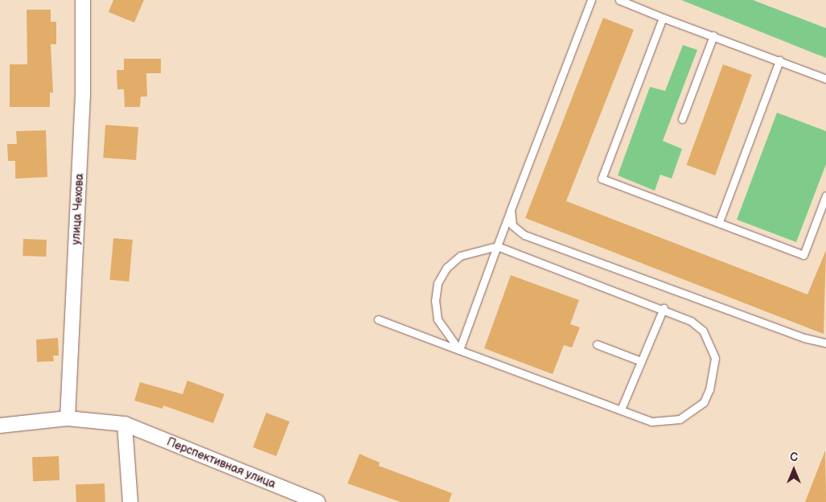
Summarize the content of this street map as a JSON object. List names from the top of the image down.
{
  "streets": {
    "street": ["улица Чехова", "Перспективная улица"]
  },
  "crossings": [
    ["улица Чехова", "Перспективная улица"]
  ],
  "north": "top"
}
